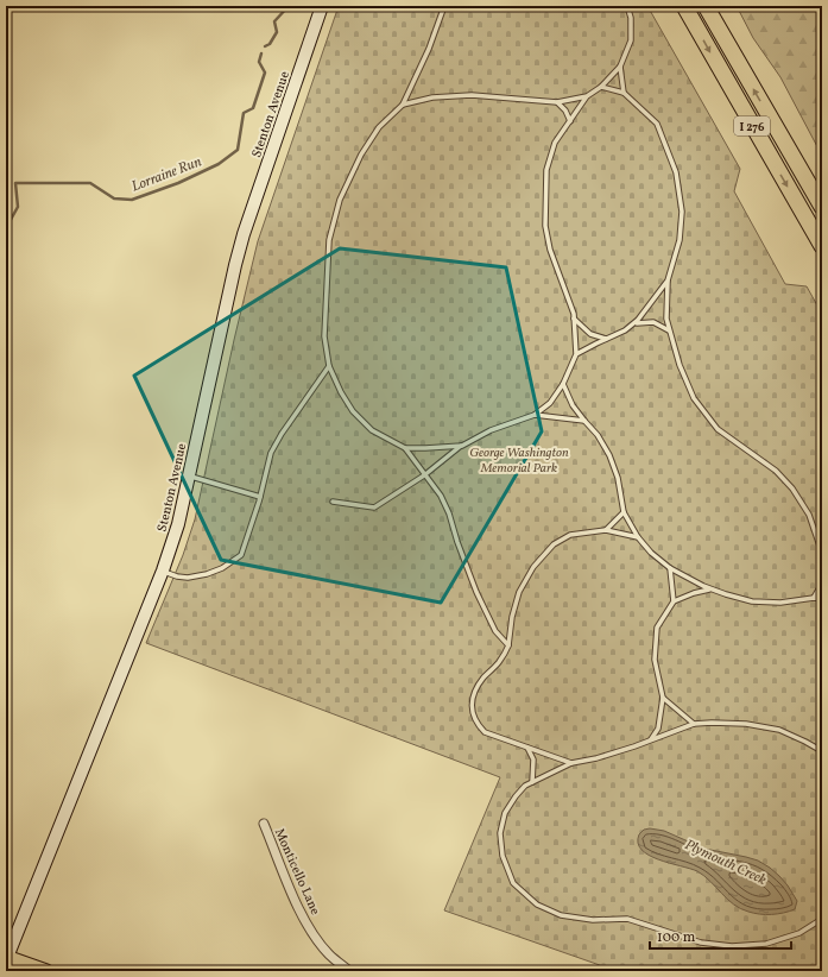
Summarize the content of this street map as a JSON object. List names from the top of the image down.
{
  "streets": {
    "highway": ["I 276"],
    "main road": ["Stenton Avenue"],
    "street": ["Monticello Lane"]
  },
  "water": ["Lorraine Run", "Plymouth Creek"],
  "parks": ["George Washington Memorial Park"],
  "scale_bar": "100 m"
}
